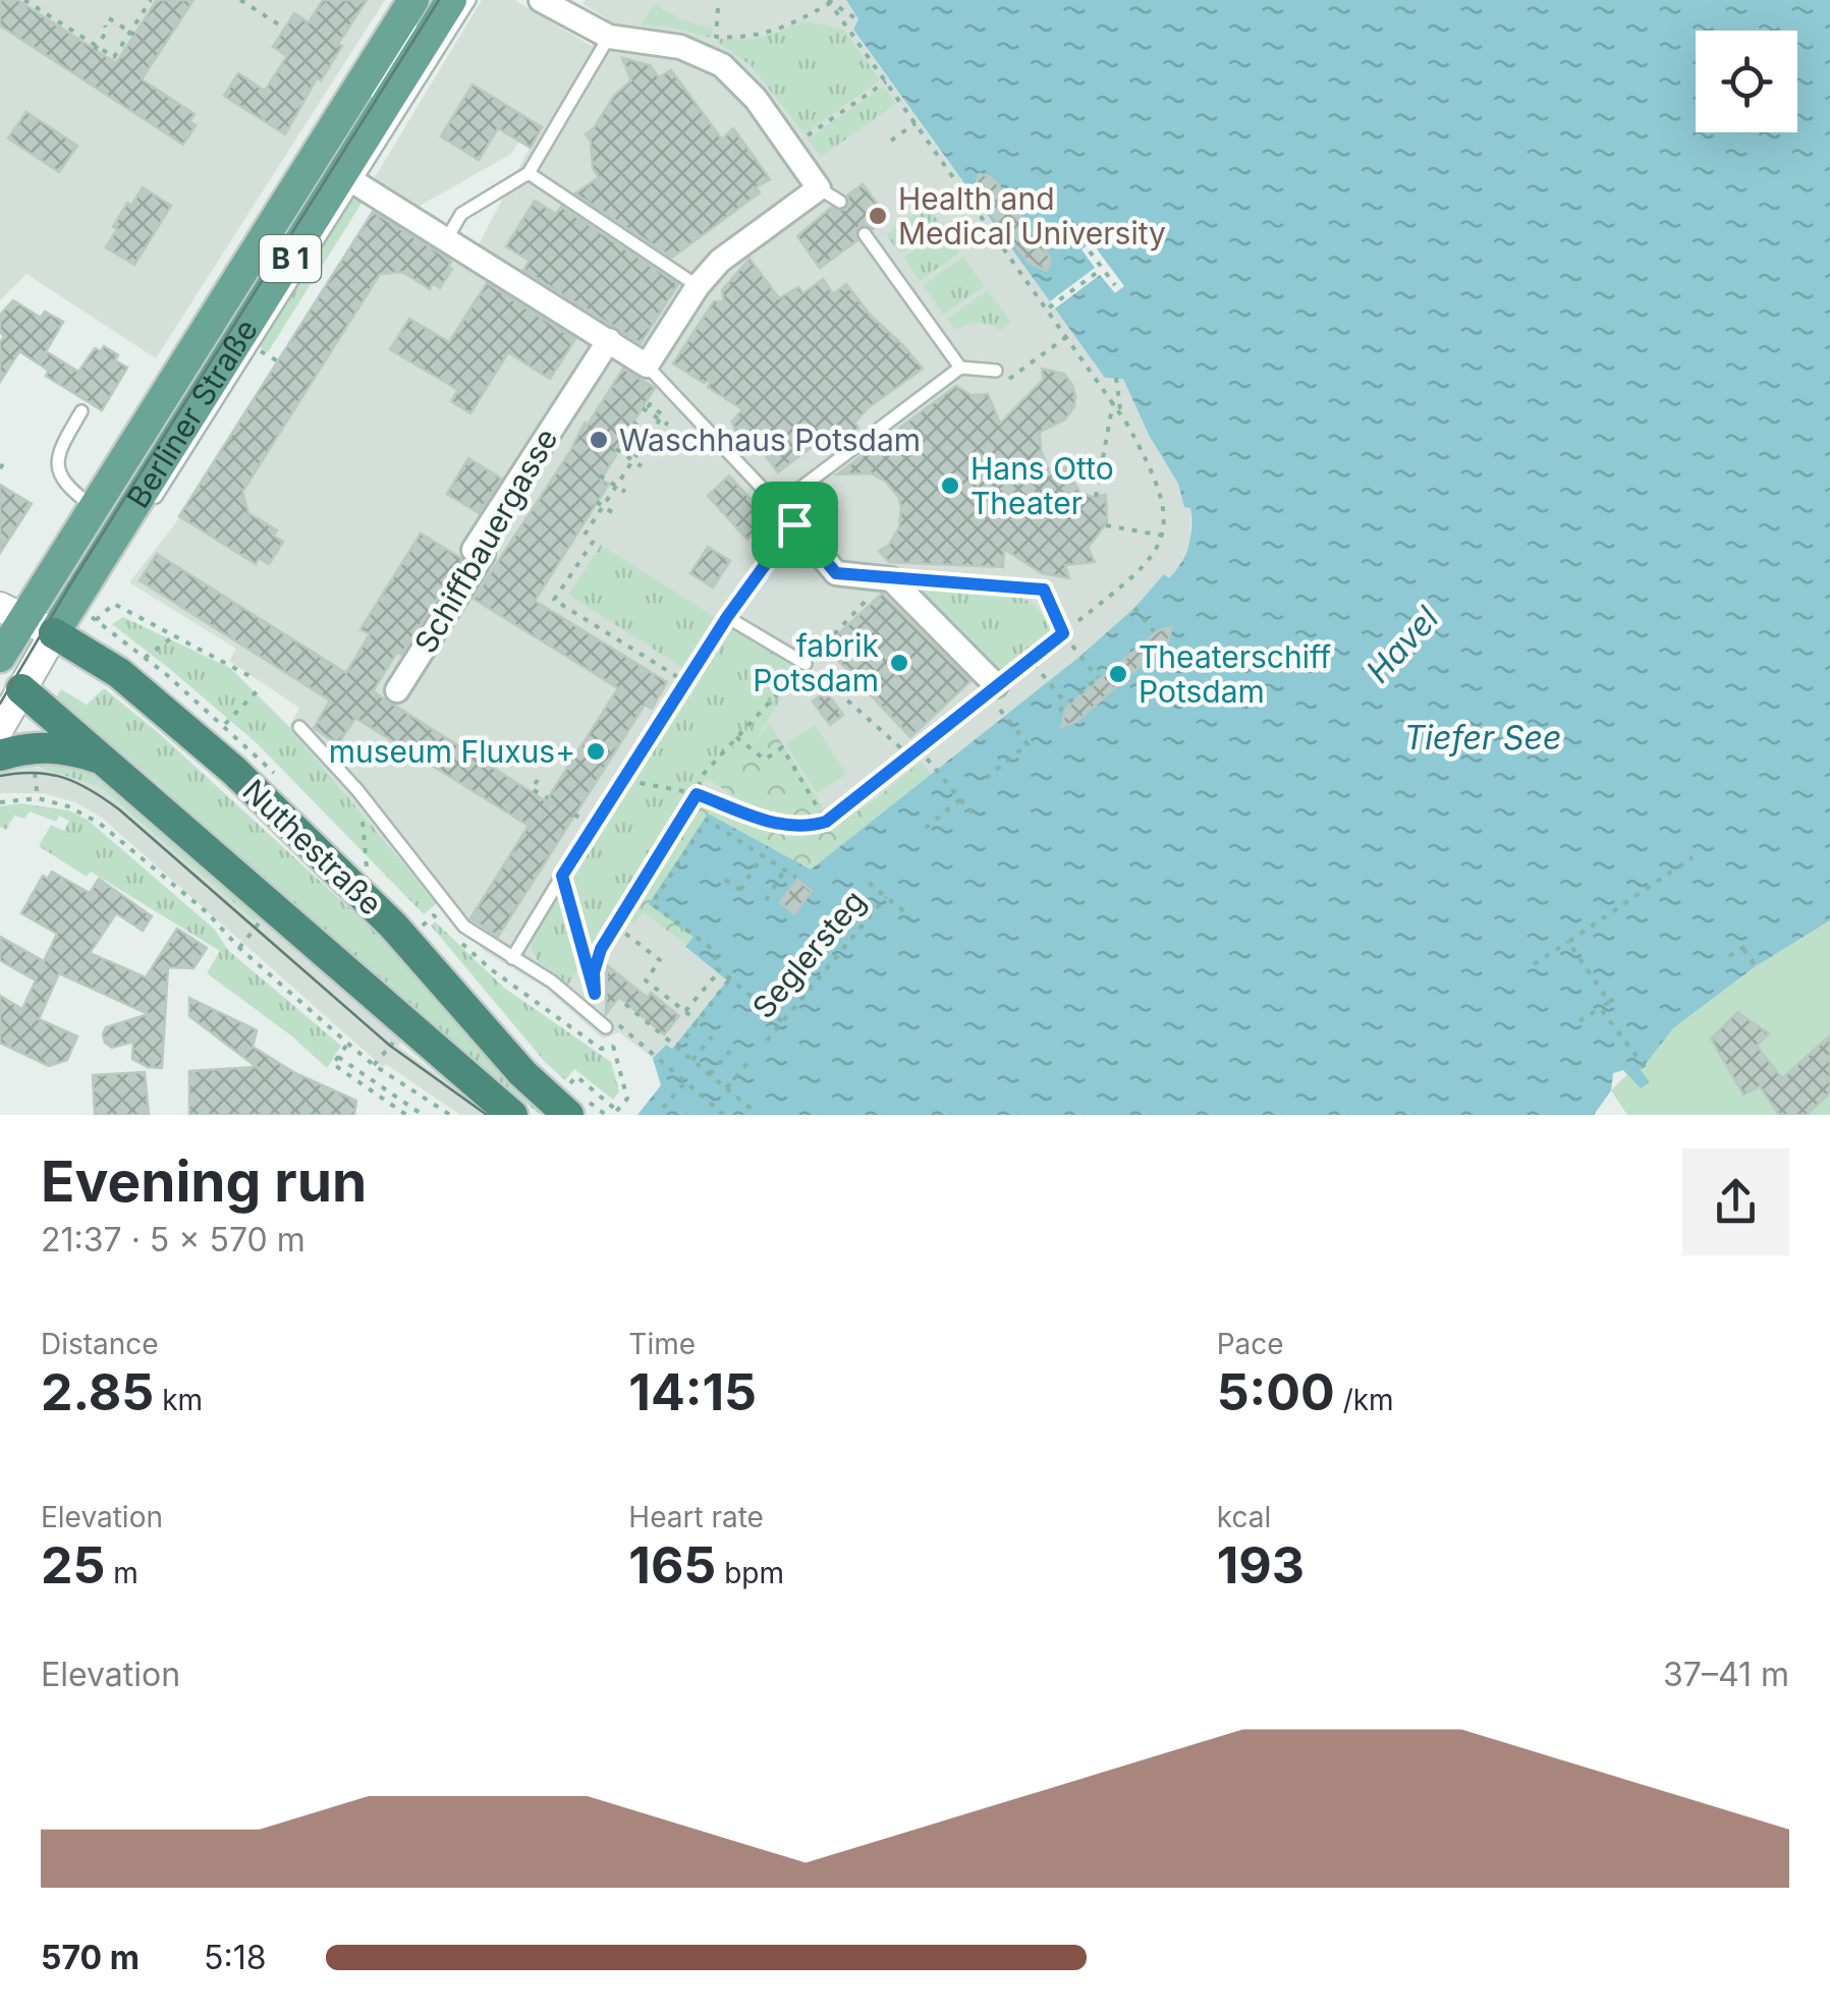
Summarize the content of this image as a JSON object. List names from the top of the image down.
{
  "streets": {
    "highway": ["Nuthestraße"],
    "main road": ["B 1", "Berliner Straße"],
    "street": ["Schiffbauergasse"],
    "path": ["Seglersteg"]
  },
  "crossings": [
    ["Berliner Straße", "Nuthestraße"]
  ],
  "water": ["Havel", "Tiefer See"],
  "places": [
    "Health and Medical University",
    "Waschhaus Potsdam",
    "Hans Otto Theater",
    "fabrik Potsdam",
    "Theaterschiff Potsdam",
    "museum Fluxus+"
  ],
  "page": {
    "heading": ["Evening run", "21:37 · 5 × 570 m"],
    "stats": [
      ["Distance", "2.85 km"],
      ["Time", "14:15"],
      ["Pace", "5:00 /km"],
      ["Elevation", "25 m"],
      ["Heart rate", "165 bpm"],
      ["kcal", "193"]
    ],
    "chart": ["Elevation", "37–41 m"],
    "list": [
      {
        "name": "570 m",
        "note": "5:18"
      }
    ]
  }
}
